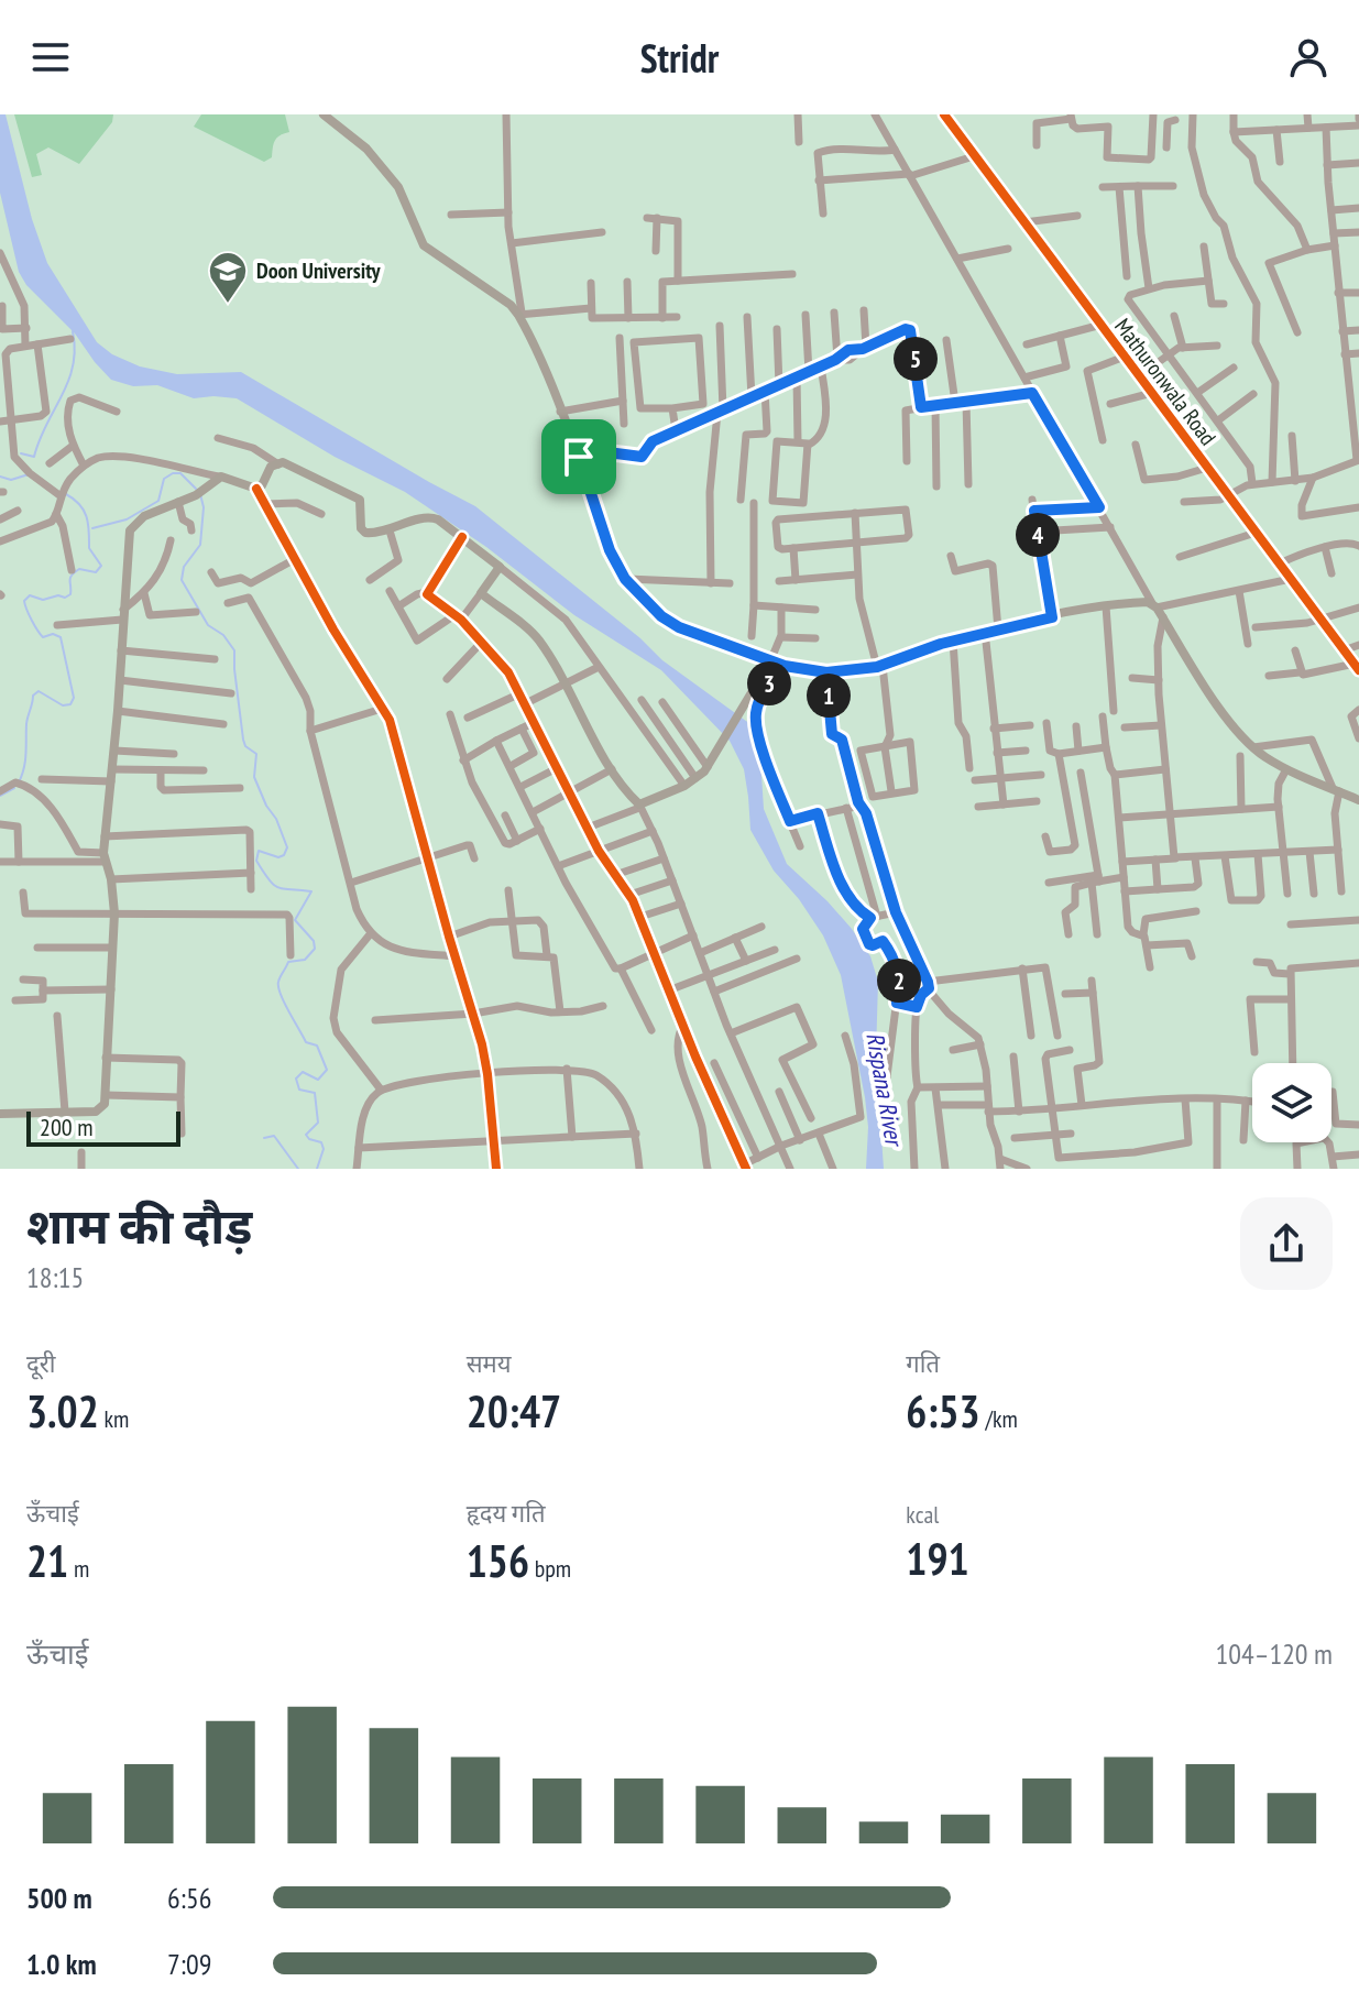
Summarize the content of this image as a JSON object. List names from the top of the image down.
{
  "streets": {
    "street": ["Mathuronwala Road"]
  },
  "water": ["Rispana River"],
  "places": {
    "school or university": ["Doon University"]
  },
  "scale_bar": "200 m",
  "page": {
    "header": "Stridr",
    "pins": [
      "5",
      "4",
      "3",
      "1",
      "2"
    ],
    "scale": "200 m",
    "heading": ["शाम की दौड़", "18:15"],
    "stats": [
      ["दूरी", "3.02 km"],
      ["समय", "20:47"],
      ["गति", "6:53 /km"],
      ["ऊँचाई", "21 m"],
      ["हृदय गति", "156 bpm"],
      ["kcal", "191"]
    ],
    "chart": ["ऊँचाई", "104–120 m"],
    "list": [
      {
        "name": "500 m",
        "note": "6:56"
      },
      {
        "name": "1.0 km",
        "note": "7:09"
      }
    ]
  }
}
